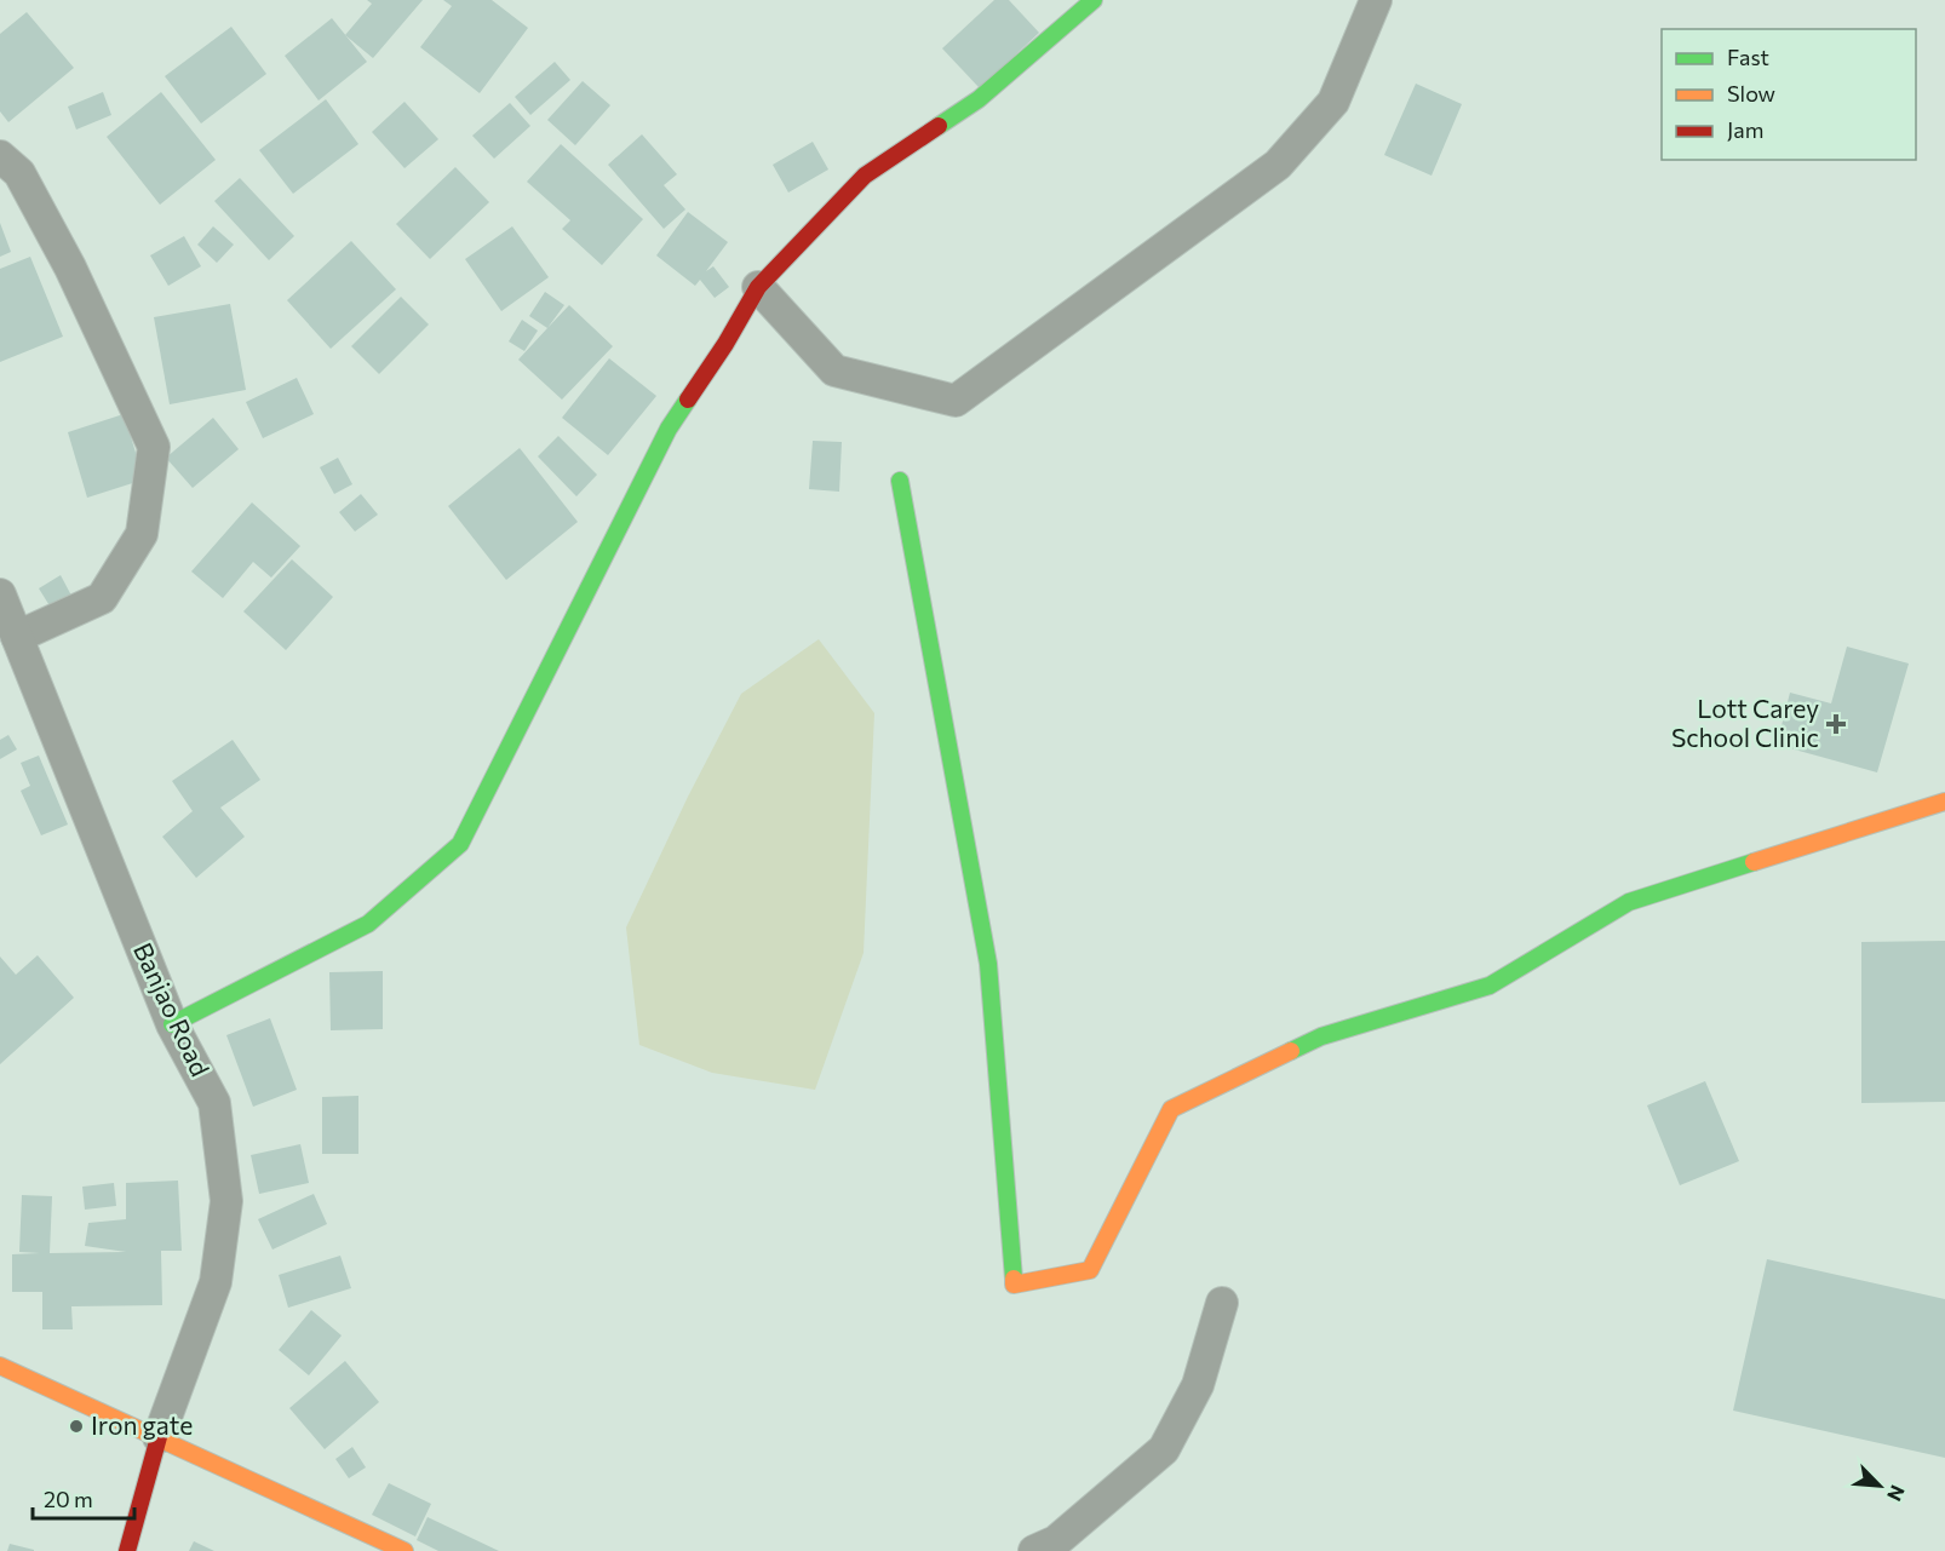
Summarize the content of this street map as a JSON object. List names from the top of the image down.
{
  "streets": {
    "street": ["Banjao Road"]
  },
  "places": {
    "health": ["Lott Carey School Clinic"],
    "other": ["Iron gate"]
  },
  "legend": ["Fast", "Slow", "Jam"],
  "scale_bar": "20 m",
  "north": "bottom right"
}
